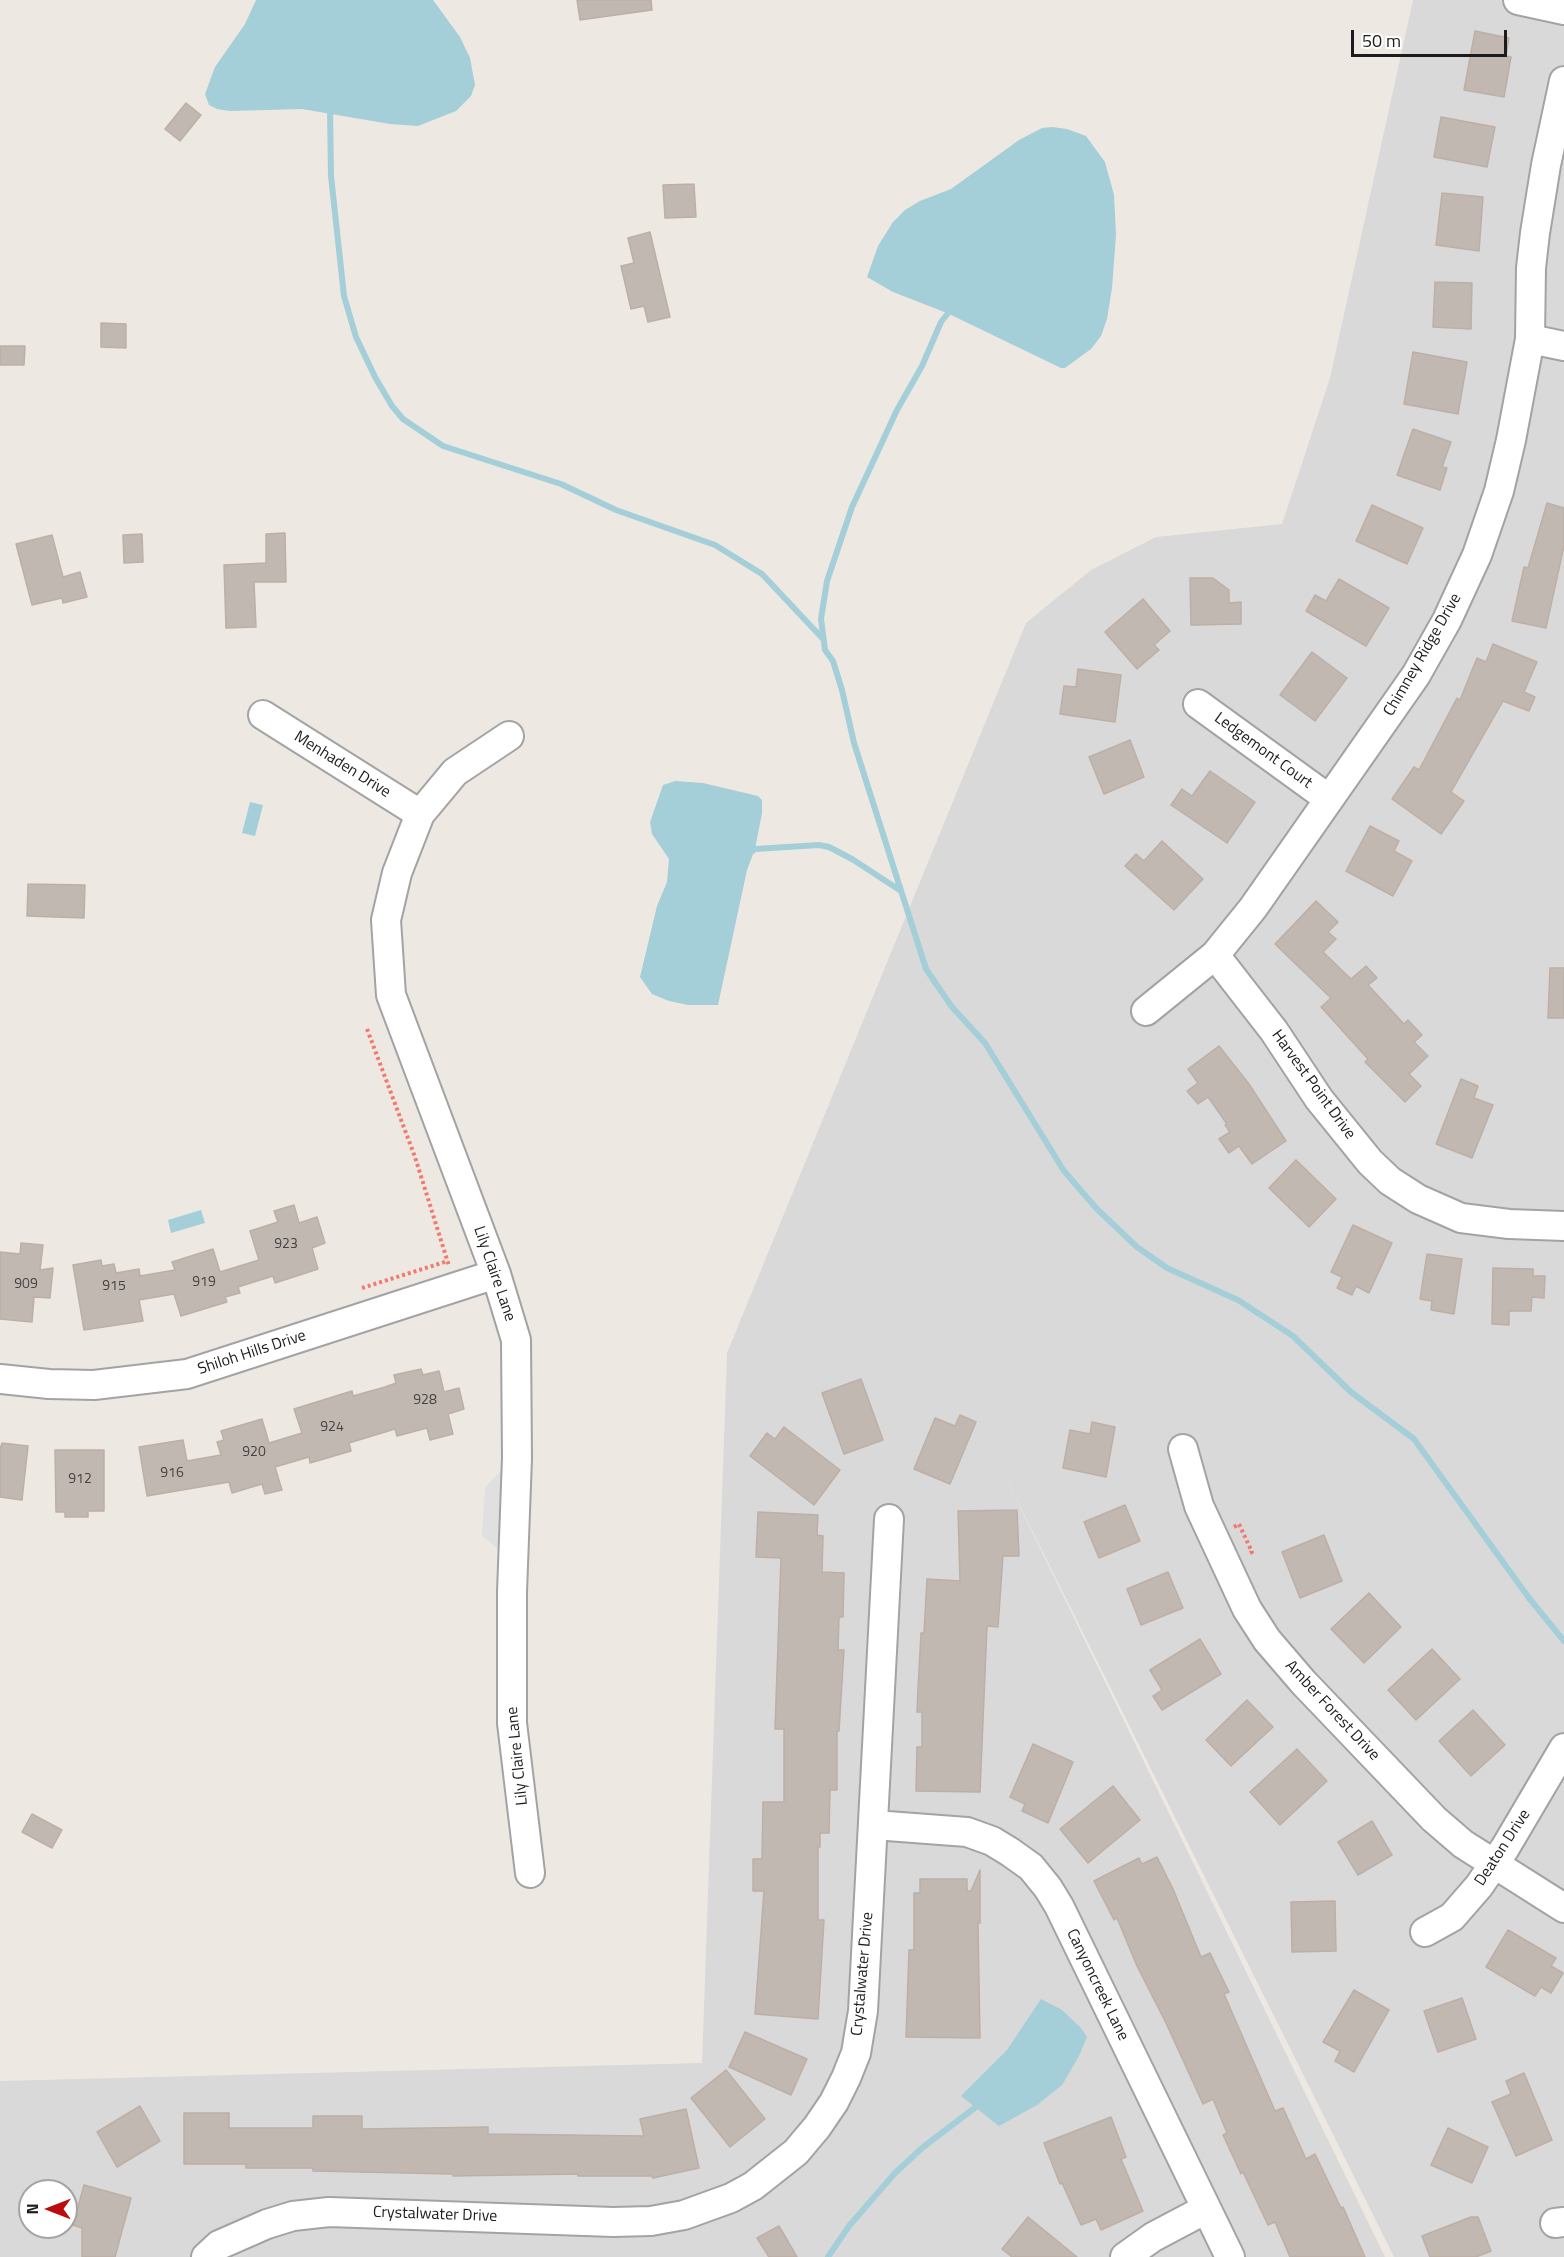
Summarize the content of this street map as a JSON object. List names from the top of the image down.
{
  "streets": {
    "street": [
      "Chimney Ridge Drive",
      "Ledgemont Court",
      "Menhaden Drive",
      "Harvest Point Drive",
      "Lily Claire Lane",
      "Shiloh Hills Drive",
      "Amber Forest Drive",
      "Deaton Drive",
      "Crystalwater Drive",
      "Canyoncreek Lane"
    ]
  },
  "crossings": [
    ["Chimney Ridge Drive", "Ledgemont Court"],
    ["Chimney Ridge Drive", "Harvest Point Drive"],
    ["Menhaden Drive", "Lily Claire Lane"],
    ["Lily Claire Lane", "Shiloh Hills Drive"],
    ["Amber Forest Drive", "Deaton Drive"],
    ["Crystalwater Drive", "Canyoncreek Lane"]
  ],
  "house_numbers": [
    "923",
    "919",
    "909",
    "915",
    "928",
    "924",
    "920",
    "916",
    "912"
  ],
  "scale_bar": "50 m",
  "north": "left"
}
